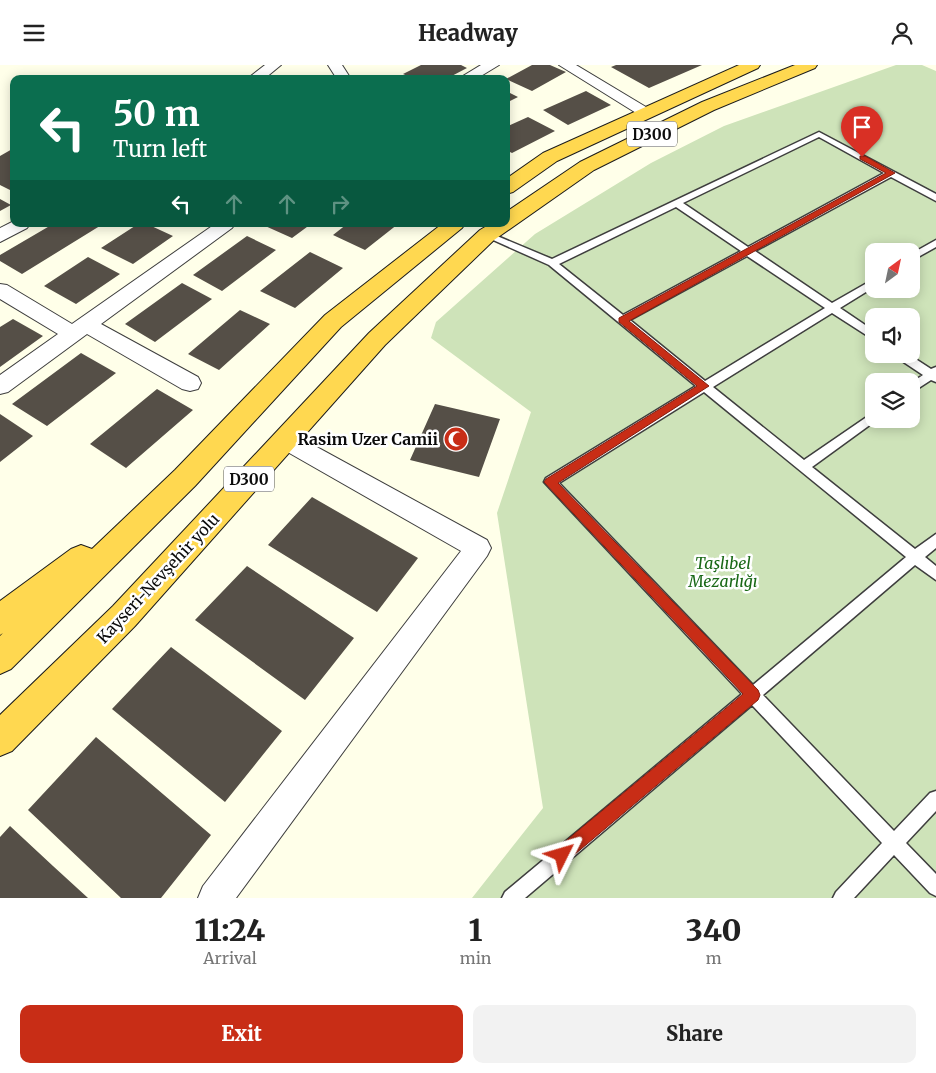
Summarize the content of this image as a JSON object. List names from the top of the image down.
{
  "streets": {
    "highway": ["D300", "Kayseri-Nevşehir yolu"]
  },
  "parks": ["Taşlıbel Mezarlığı"],
  "places": {
    "mosque": ["Rasim Uzer Camii"]
  },
  "north": "top right",
  "page": {
    "header": "Headway",
    "turn": ["50 m", "Turn left"],
    "eta": [
      "11:24",
      "Arrival",
      "1",
      "min",
      "340",
      "m"
    ],
    "buttons": ["Exit", "Share"]
  }
}
